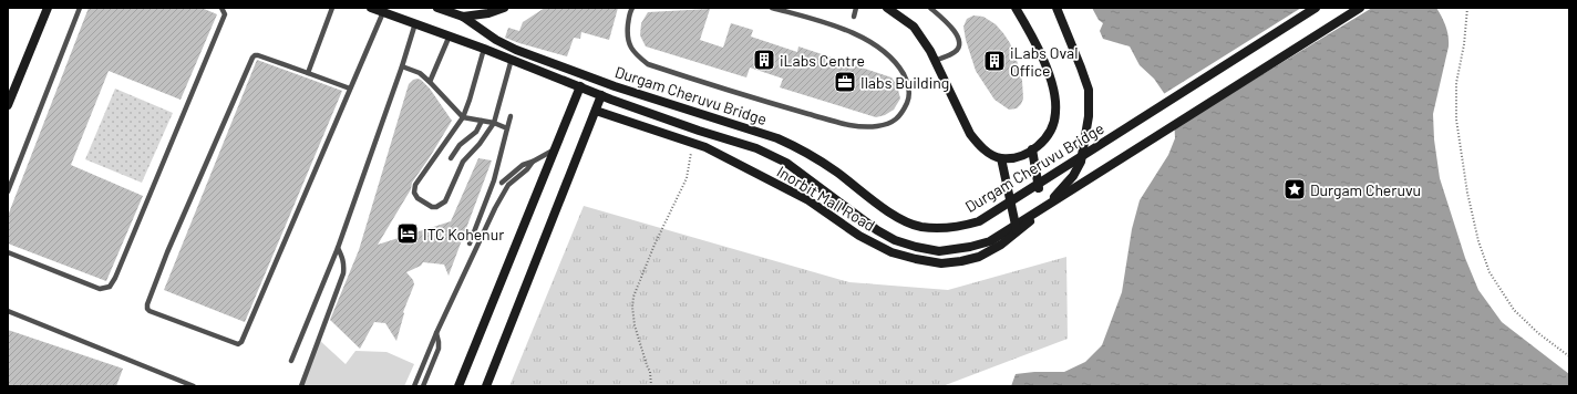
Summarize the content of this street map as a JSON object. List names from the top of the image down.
{
  "streets": {
    "main road": ["Durgam Cheruvu Bridge", "Inorbit Mall Road"]
  },
  "places": {
    "building": ["iLabs Centre", "iLabs Oval Office"],
    "office": ["Ilabs Building"],
    "place": ["Durgam Cheruvu"],
    "hotel": ["ITC Kohenur"]
  }
}
